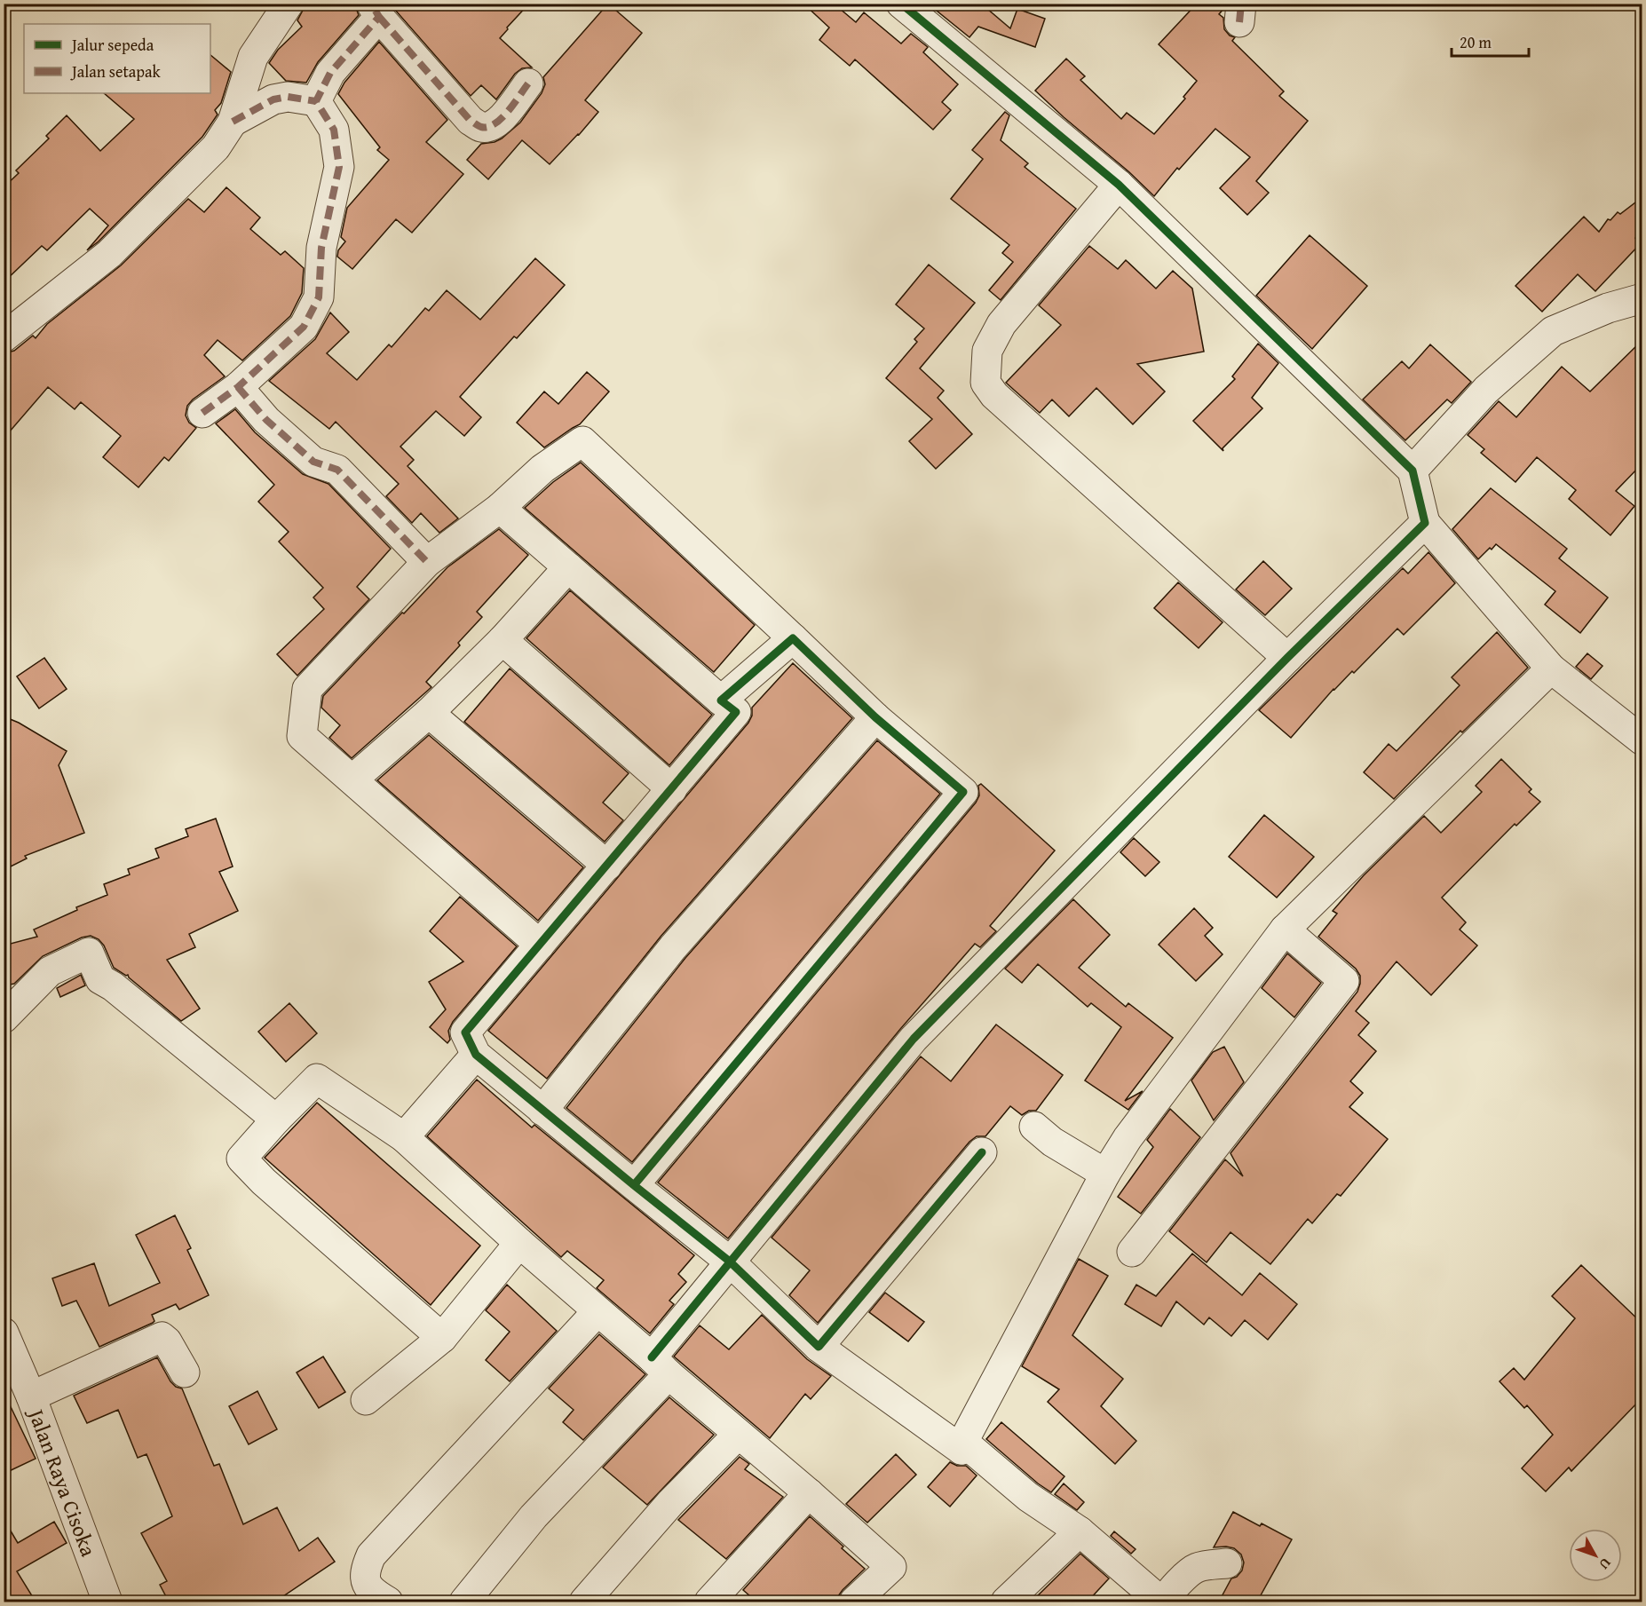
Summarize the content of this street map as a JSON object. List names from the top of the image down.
{
  "streets": {
    "street": ["Jalan Raya Cisoka"]
  },
  "legend": ["Jalur sepeda", "Jalan setapak"],
  "scale_bar": "20 m",
  "north": "bottom right"
}
